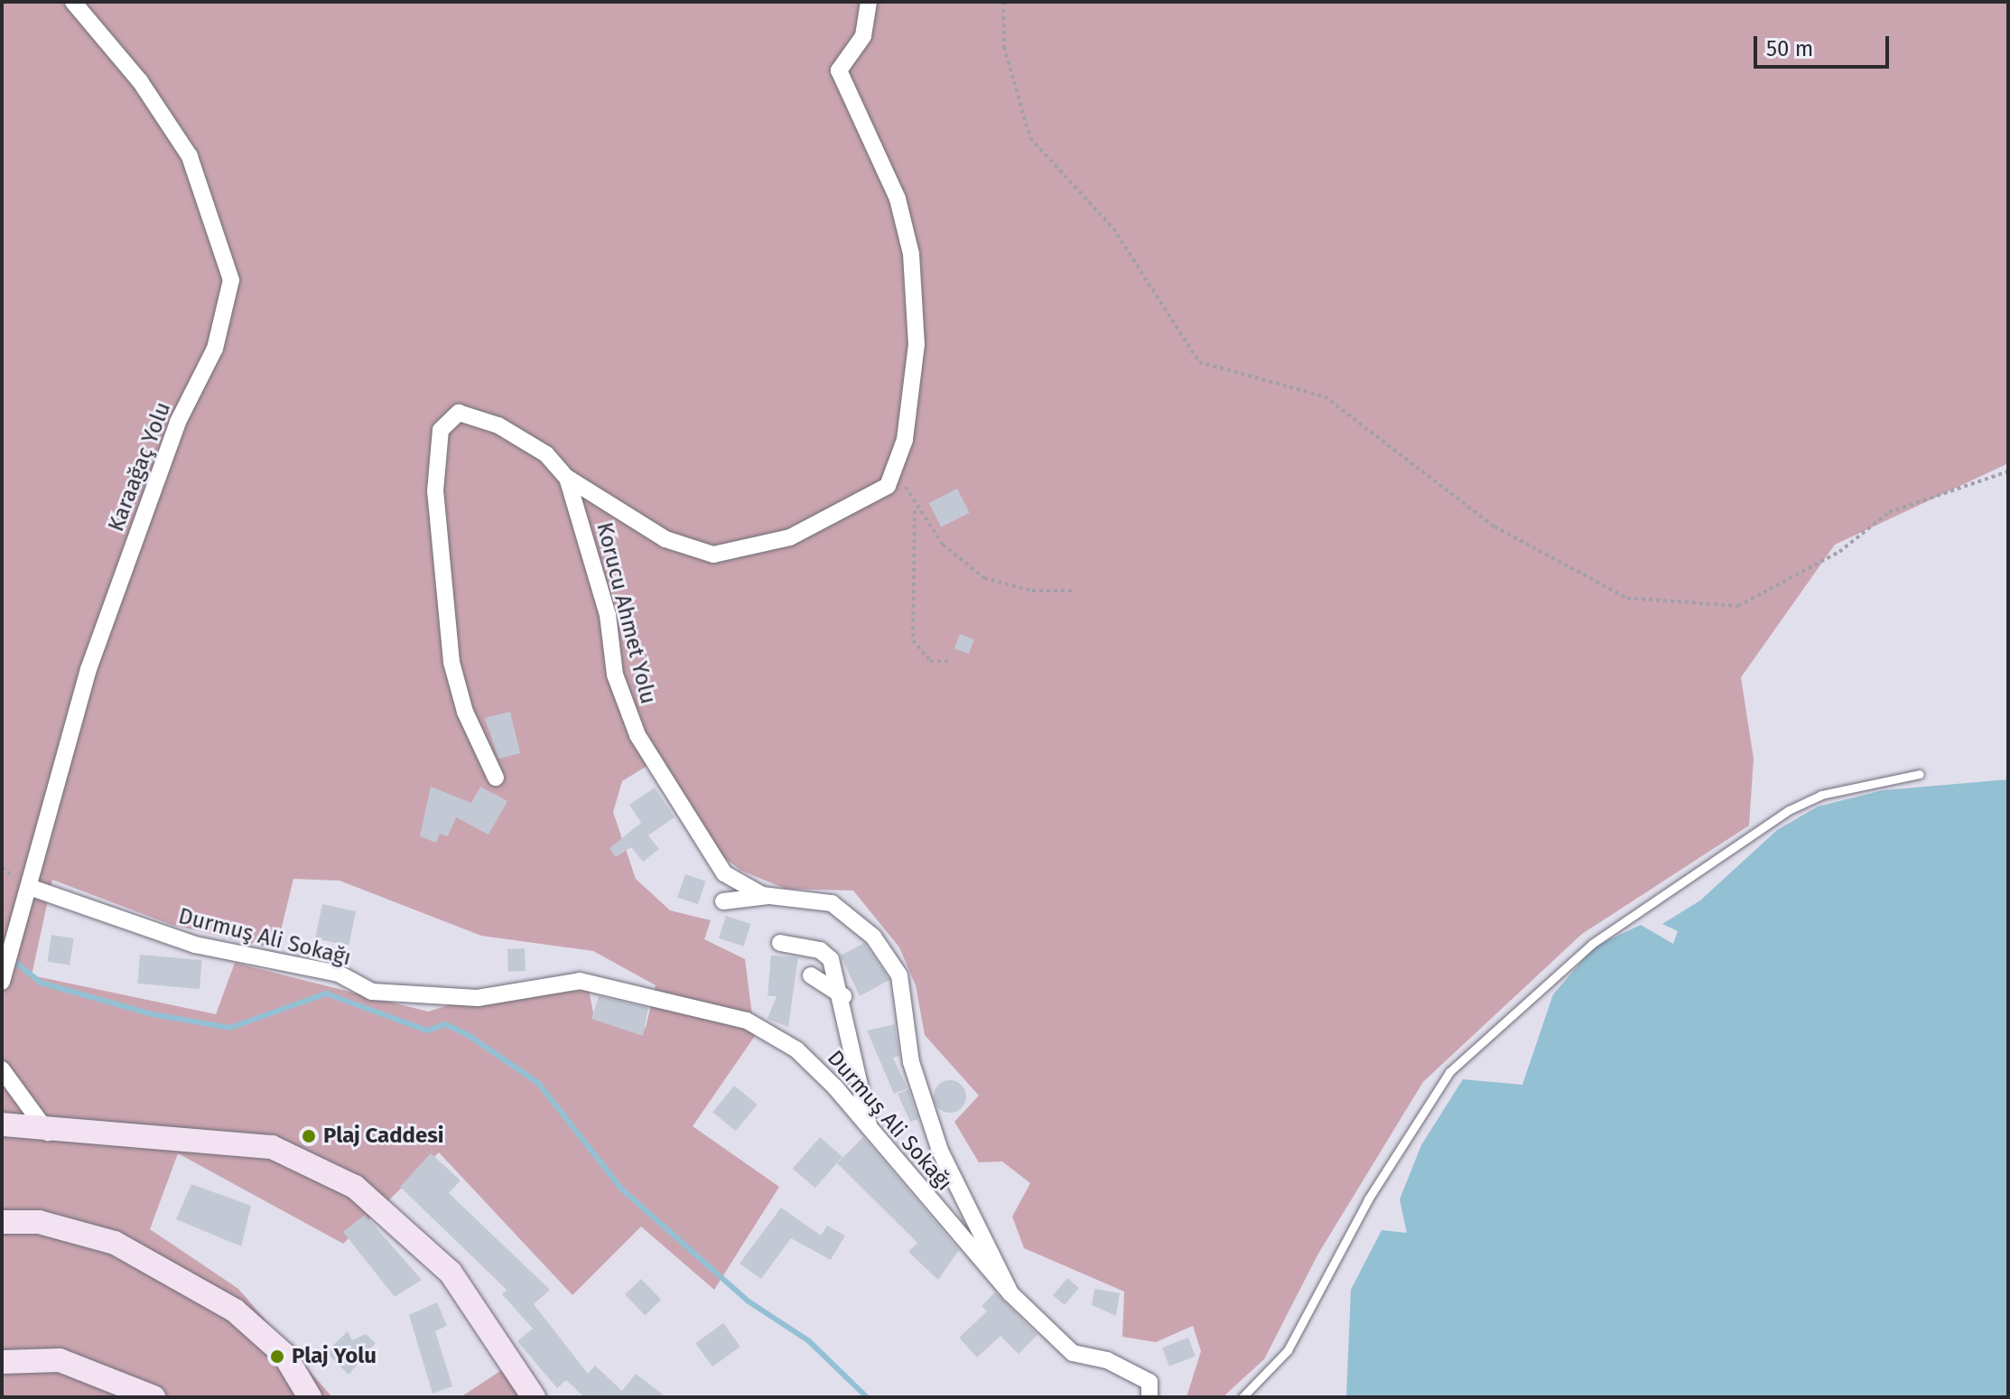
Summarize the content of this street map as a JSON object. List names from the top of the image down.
{
  "streets": {
    "street": ["Karaağaç Yolu", "Korucu Ahmet Yolu", "Durmuş Ali Sokağı"]
  },
  "crossings": [
    ["Karaağaç Yolu", "Durmuş Ali Sokağı"],
    ["Korucu Ahmet Yolu", "Durmuş Ali Sokağı"]
  ],
  "places": ["Plaj Caddesi", "Plaj Yolu"],
  "scale_bar": "50 m"
}
